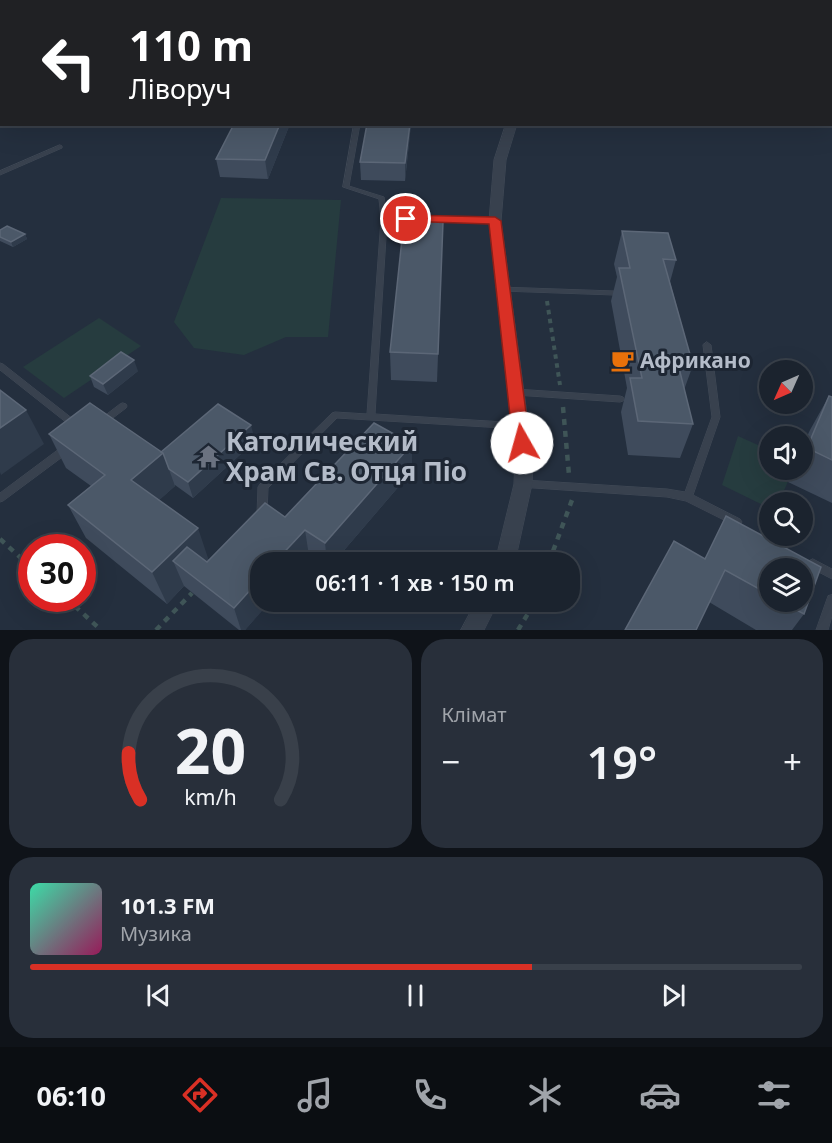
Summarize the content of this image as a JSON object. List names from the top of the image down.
{
  "places": {
    "cafe": ["Африкано"],
    "temple": ["Католический Храм Св. Отця Піо"]
  },
  "north": "bottom left",
  "page": {
    "turn": ["110 m", "Ліворуч"],
    "limit": "30",
    "trip": "06:11 · 1 хв · 150 m",
    "tile": "Клімат",
    "heat": ["−", "19°", "+"],
    "song": ["101.3 FM", "Музика"],
    "tabs": "06:10",
    "gauge": ["20", "km/h"]
  }
}
